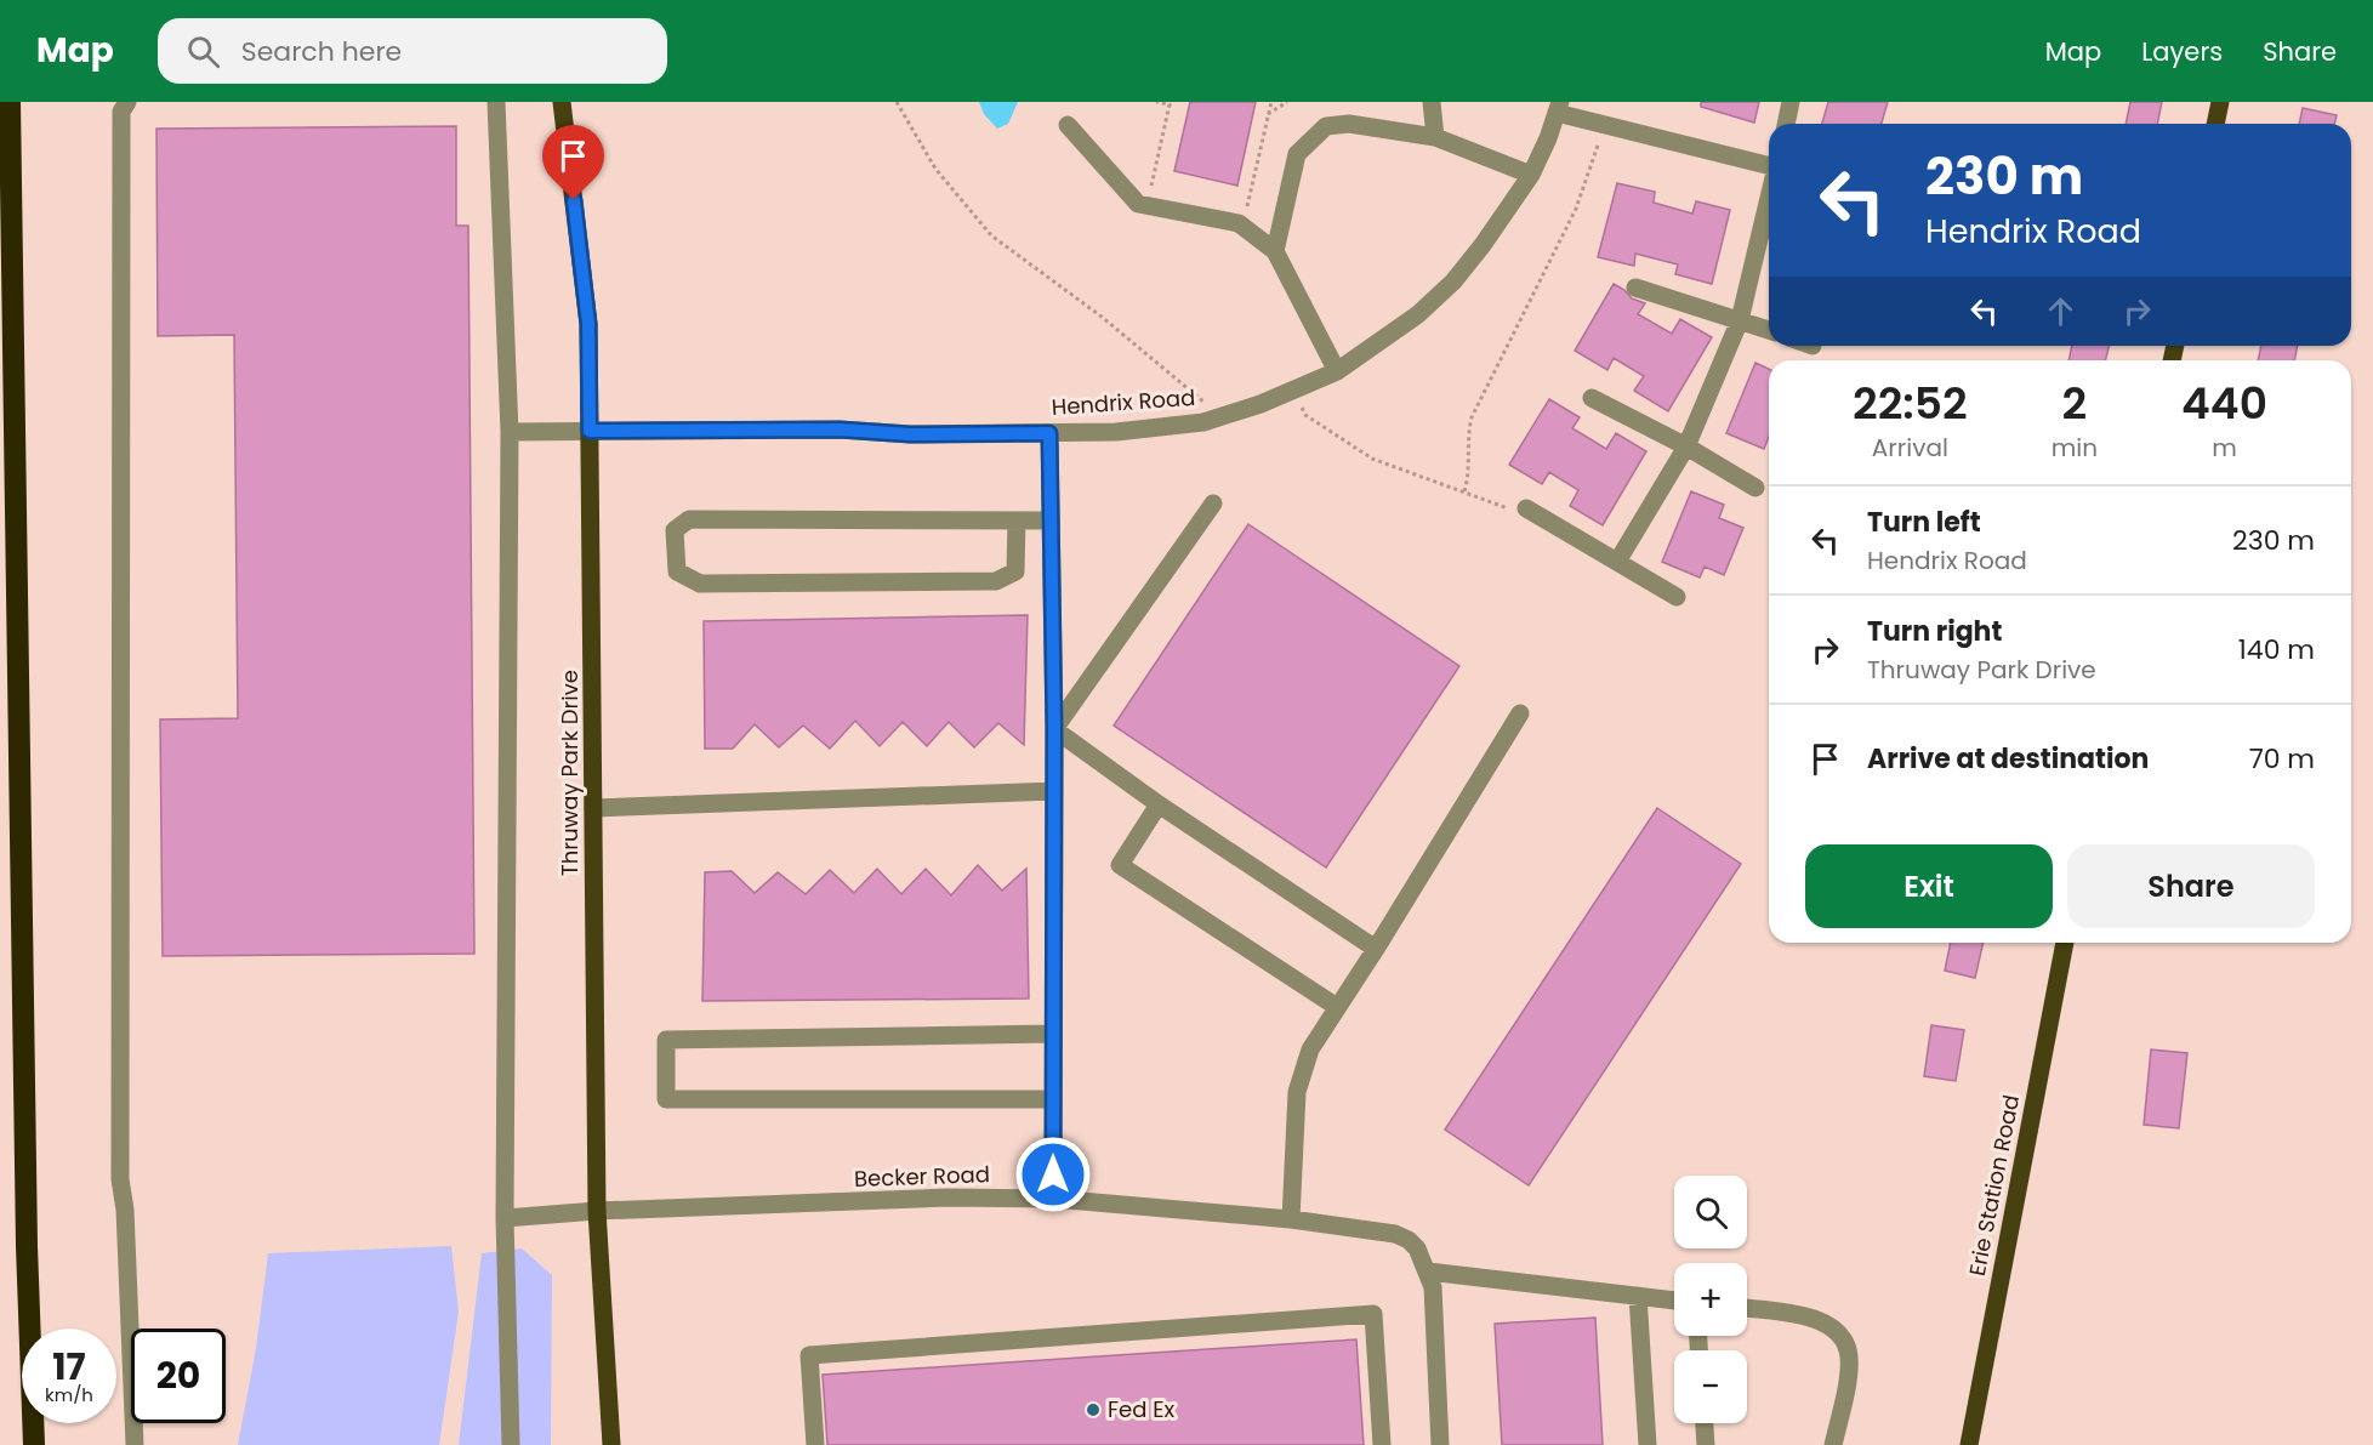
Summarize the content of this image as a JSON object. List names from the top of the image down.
{
  "streets": {
    "main road": ["Thruway Park Drive", "Erie Station Road"],
    "street": ["Hendrix Road", "Becker Road"]
  },
  "crossings": [
    ["Hendrix Road", "Thruway Park Drive"],
    ["Thruway Park Drive", "Becker Road"]
  ],
  "places": ["Fed Ex"],
  "page": {
    "header": "Map",
    "search": "Search here",
    "nav": ["Map", "Layers", "Share"],
    "turn": ["230 m", "Hendrix Road"],
    "eta": [
      "22:52",
      "Arrival",
      "2",
      "min",
      "440",
      "m"
    ],
    "list": [
      {
        "name": "Turn left",
        "note": "Hendrix Road",
        "value": "230 m"
      },
      {
        "name": "Turn right",
        "note": "Thruway Park Drive",
        "value": "140 m"
      },
      {
        "name": "Arrive at destination",
        "value": "70 m"
      }
    ],
    "buttons": ["Exit", "Share"],
    "map_buttons": ["+", "−"],
    "speed": "17 km/h",
    "limit": "20"
  }
}
